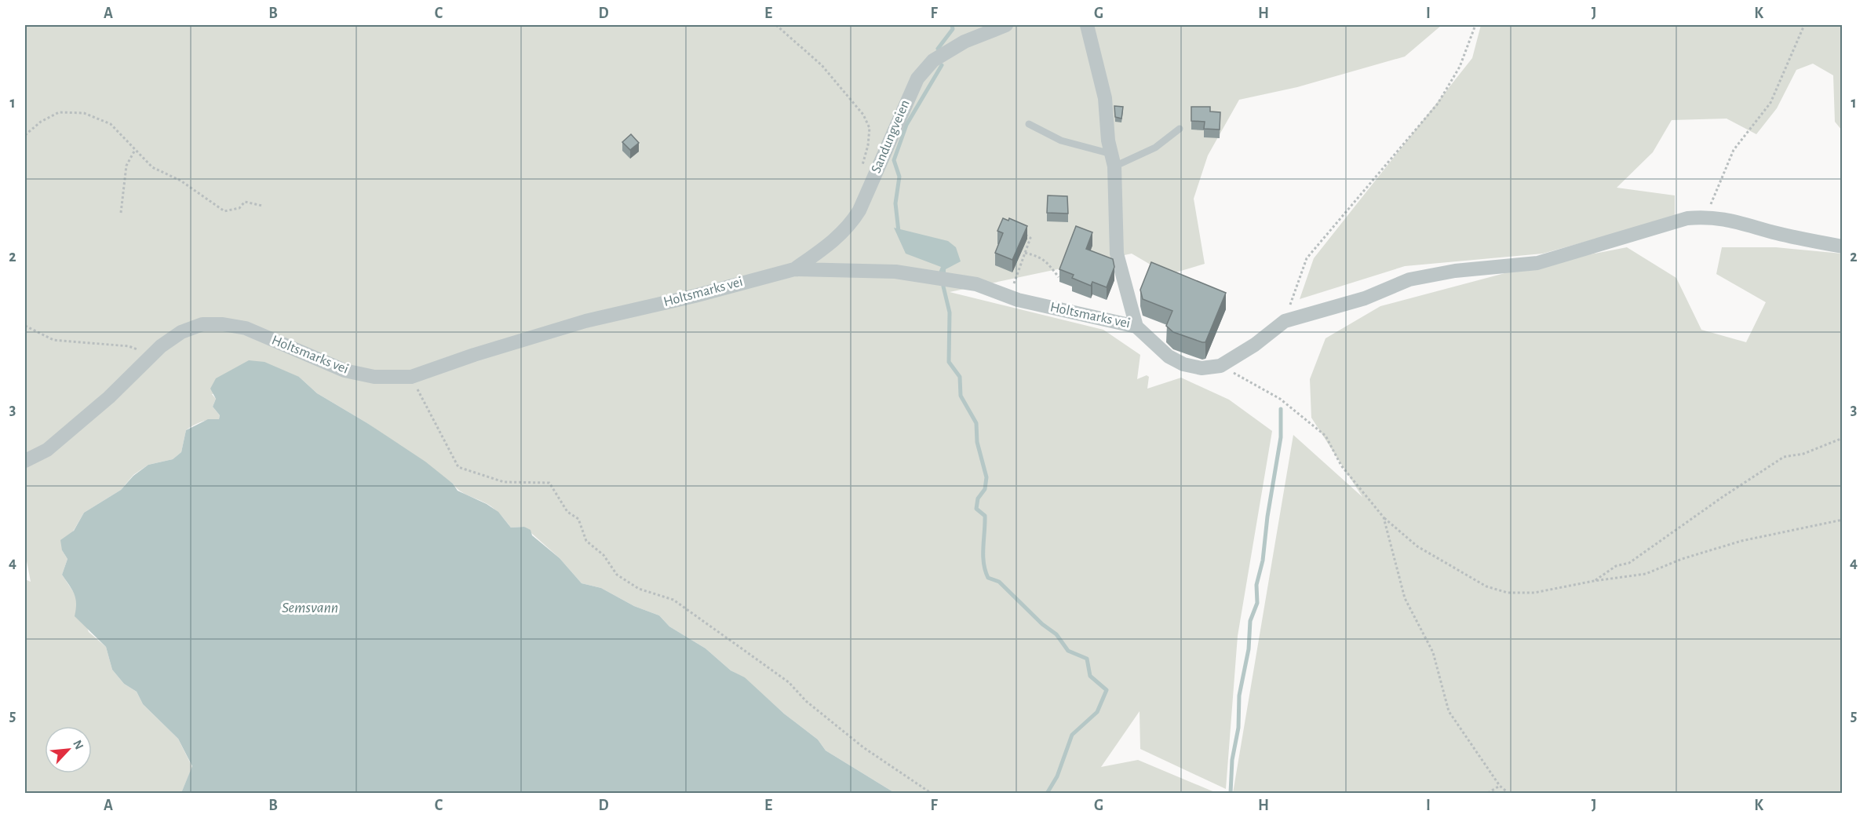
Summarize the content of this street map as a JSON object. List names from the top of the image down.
{
  "streets": {
    "street": ["Sandungveien", "Holtsmarks vei"]
  },
  "crossings": [
    ["Sandungveien", "Holtsmarks vei"]
  ],
  "water": ["Semsvann"],
  "north": "top right",
  "grid": {
    "columns": [
      "A",
      "B",
      "C",
      "D",
      "E",
      "F",
      "G",
      "H",
      "I",
      "J",
      "K"
    ],
    "rows": [
      "1",
      "2",
      "3",
      "4",
      "5"
    ]
  }
}
